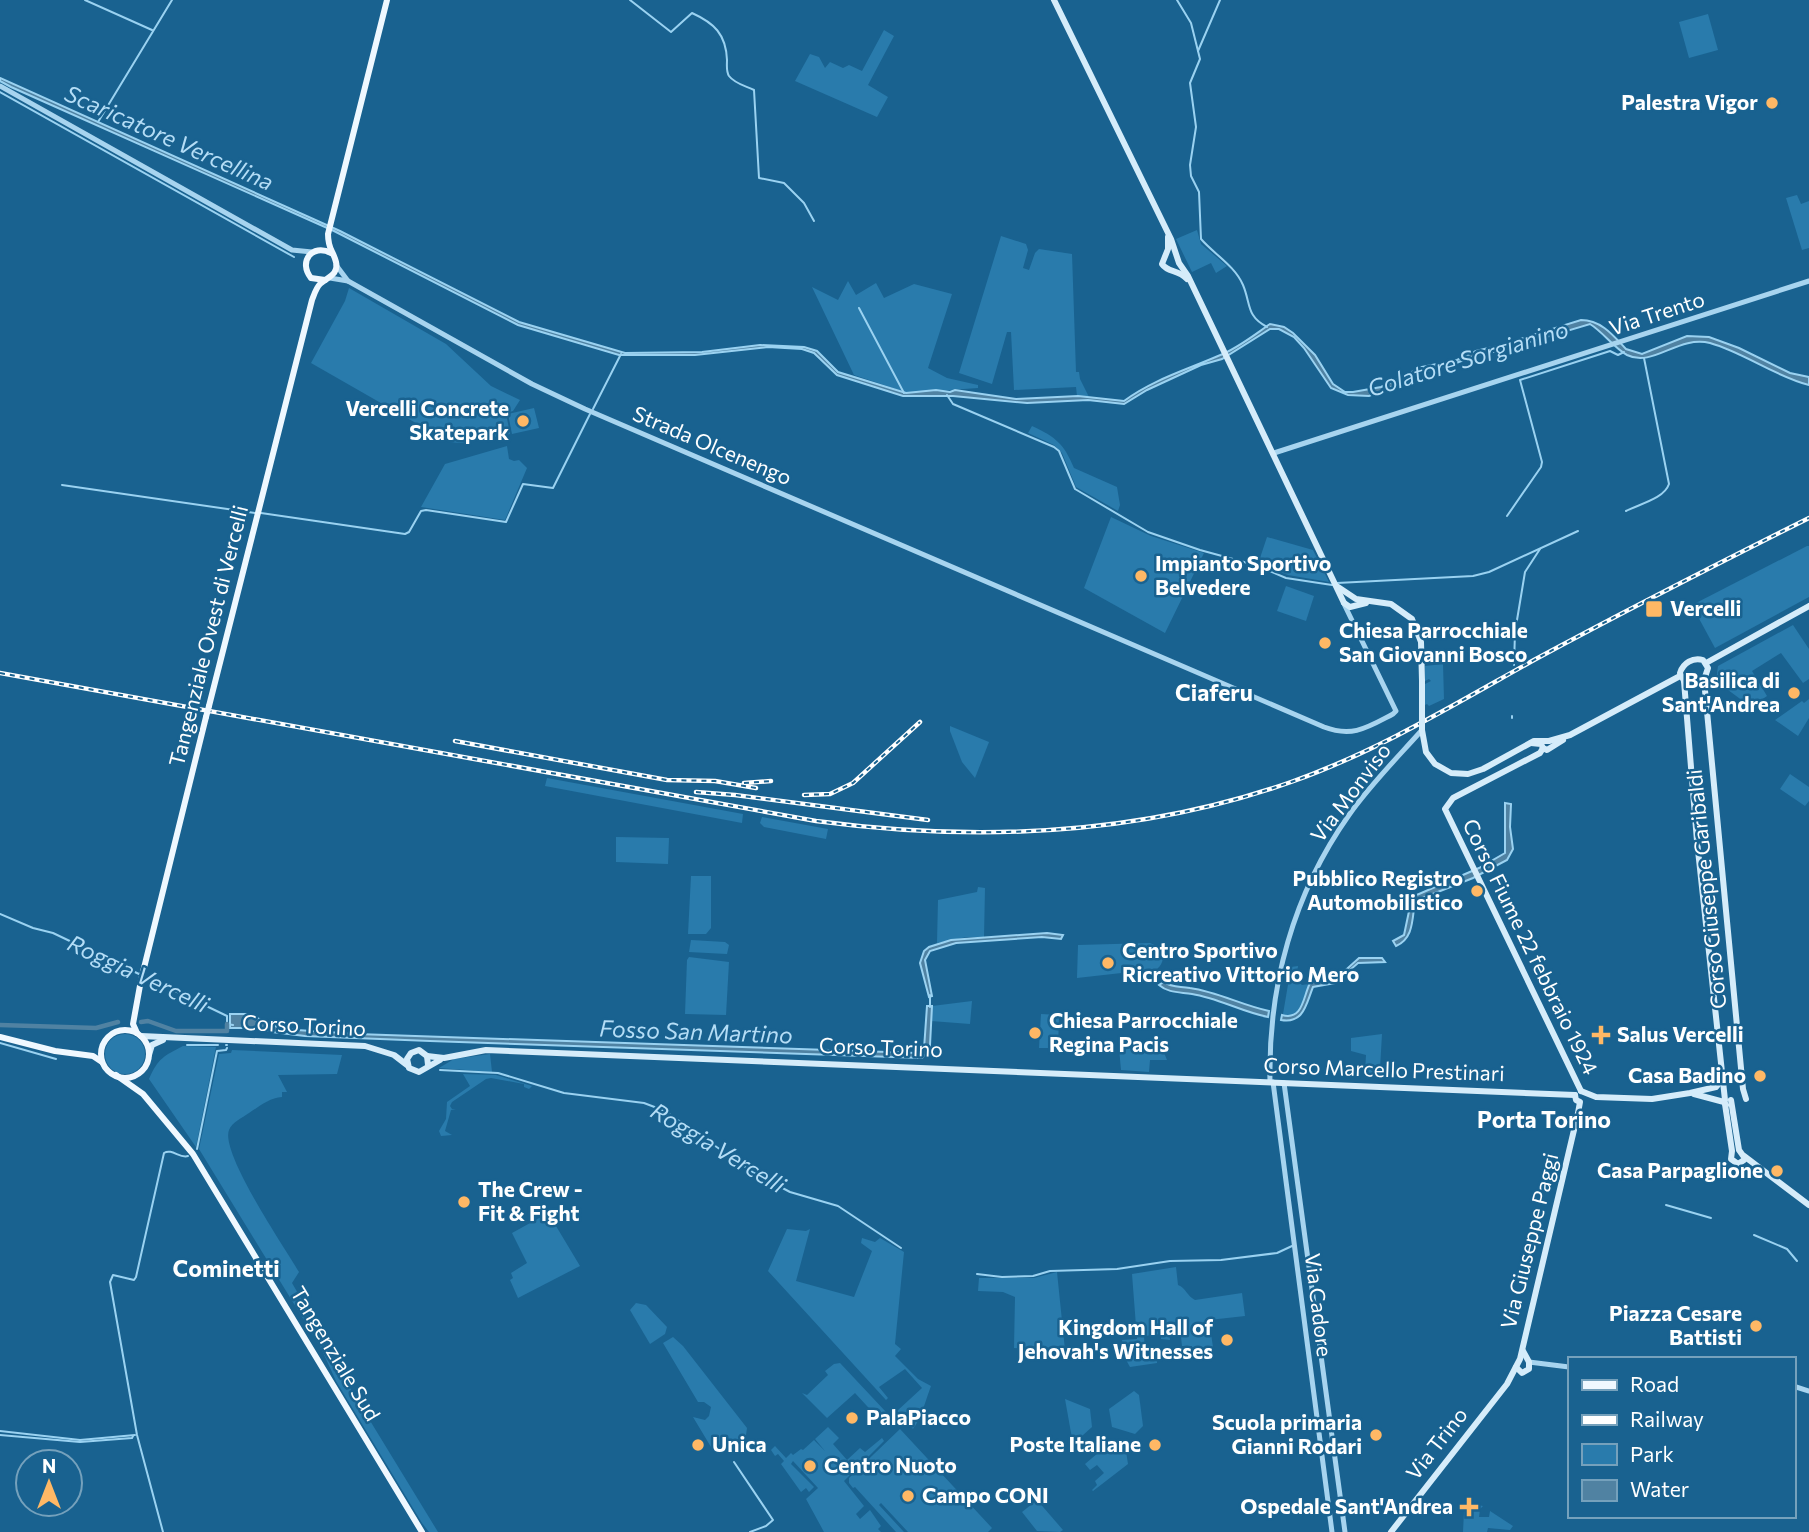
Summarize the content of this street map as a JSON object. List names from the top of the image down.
{
  "streets": {
    "main road": [
      "Tangenziale Ovest di Vercelli",
      "Corso Giuseppe Garibaldi",
      "Corso Fiume 22 febbraio 1924",
      "Corso Torino",
      "Corso Marcello Prestinari",
      "Via Giuseppe Paggi",
      "Tangenziale Sud",
      "Via Trino"
    ],
    "street": [
      "Via Trento",
      "Strada Olcenengo",
      "Via Monviso",
      "Via Cadore"
    ]
  },
  "crossings": [
    ["Strada Olcenengo", "Tangenziale Ovest di Vercelli"],
    ["Tangenziale Ovest di Vercelli", "Corso Torino"],
    ["Tangenziale Ovest di Vercelli", "Tangenziale Sud"],
    ["Via Monviso", "Corso Marcello Prestinari"],
    ["Via Monviso", "Via Cadore"],
    ["Corso Fiume 22 febbraio 1924", "Corso Marcello Prestinari"],
    ["Corso Fiume 22 febbraio 1924", "Via Giuseppe Paggi"],
    ["Corso Torino", "Corso Marcello Prestinari"],
    ["Corso Torino", "Tangenziale Sud"],
    ["Corso Marcello Prestinari", "Via Giuseppe Paggi"],
    ["Corso Marcello Prestinari", "Via Cadore"],
    ["Via Giuseppe Paggi", "Via Trino"]
  ],
  "districts": ["Ciaferu", "Porta Torino", "Cominetti"],
  "water": [
    "Scaricatore Vercellina",
    "Colatore Sorgianino",
    "Roggia Vercelli",
    "Fosso San Martino"
  ],
  "places": {
    "other": [
      "Palestra Vigor",
      "Vercelli Concrete Skatepark",
      "Impianto Sportivo Belvedere",
      "Chiesa Parrocchiale San Giovanni Bosco",
      "Basilica di Sant'Andrea",
      "Pubblico Registro Automobilistico",
      "Centro Sportivo Ricreativo Vittorio Mero",
      "Chiesa Parrocchiale Regina Pacis",
      "Casa Badino",
      "Casa Parpaglione",
      "The Crew - Fit & Fight",
      "Piazza Cesare Battisti",
      "Kingdom Hall of Jehovah's Witnesses",
      "PalaPiacco",
      "Scuola primaria Gianni Rodari",
      "Unica",
      "Poste Italiane",
      "Centro Nuoto",
      "Campo CONI"
    ],
    "transit": ["Vercelli"],
    "health": ["Salus Vercelli", "Ospedale Sant'Andrea"]
  },
  "legend": [
    "Road",
    "Railway",
    "Park",
    "Water"
  ],
  "north": "top"
}
